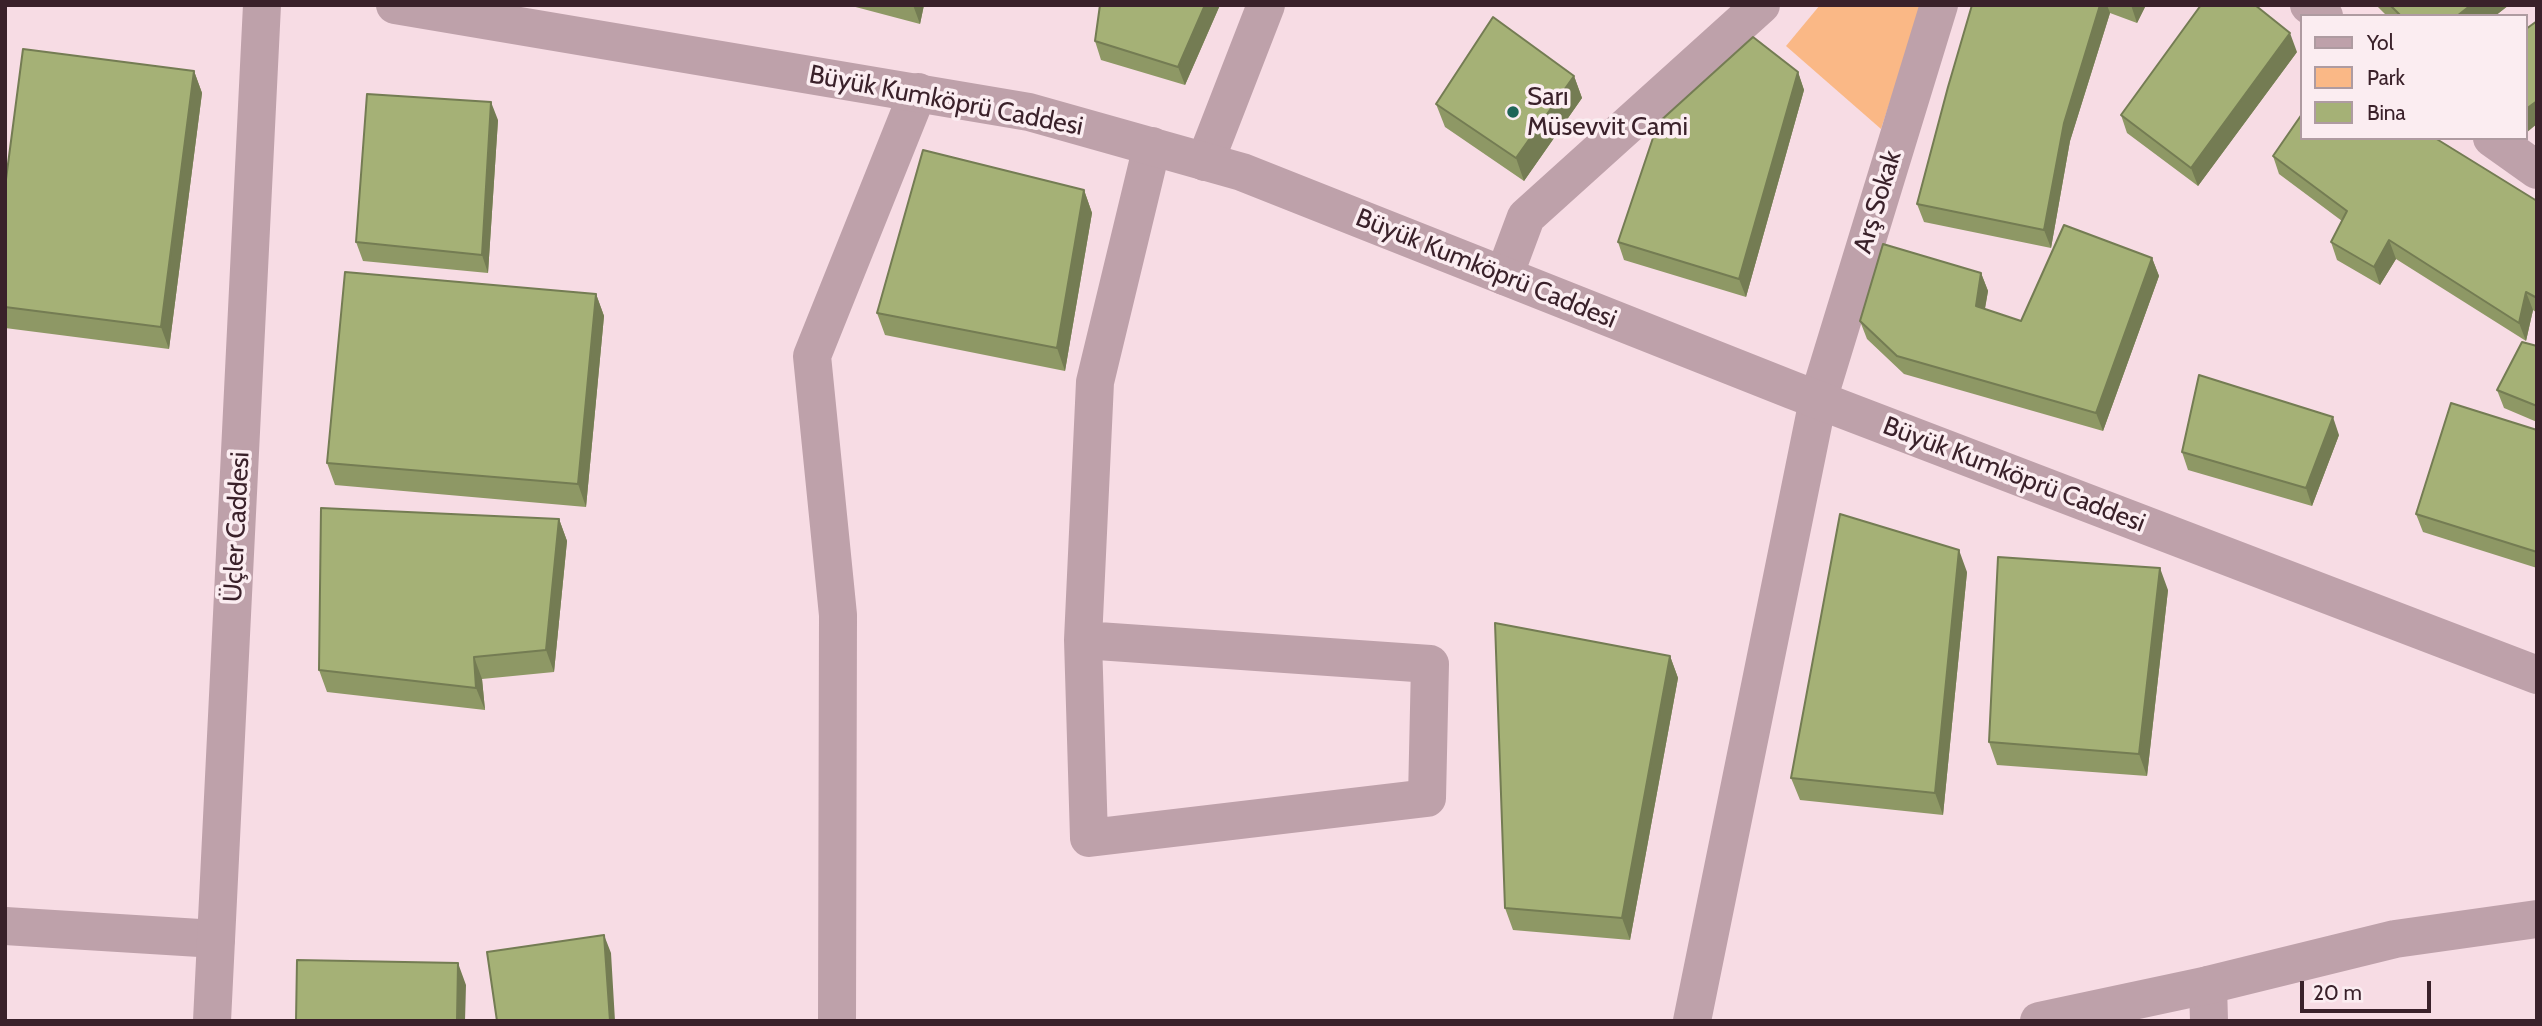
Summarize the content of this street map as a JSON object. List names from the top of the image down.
{
  "streets": {
    "street": ["Büyük Kumköprü Caddesi", "Arş Sokak", "Üçler Caddesi"]
  },
  "crossings": [
    ["Büyük Kumköprü Caddesi", "Arş Sokak"]
  ],
  "places": ["Sarı Müsevvit Cami"],
  "legend": ["Yol", "Park", "Bina"],
  "scale_bar": "20 m"
}
